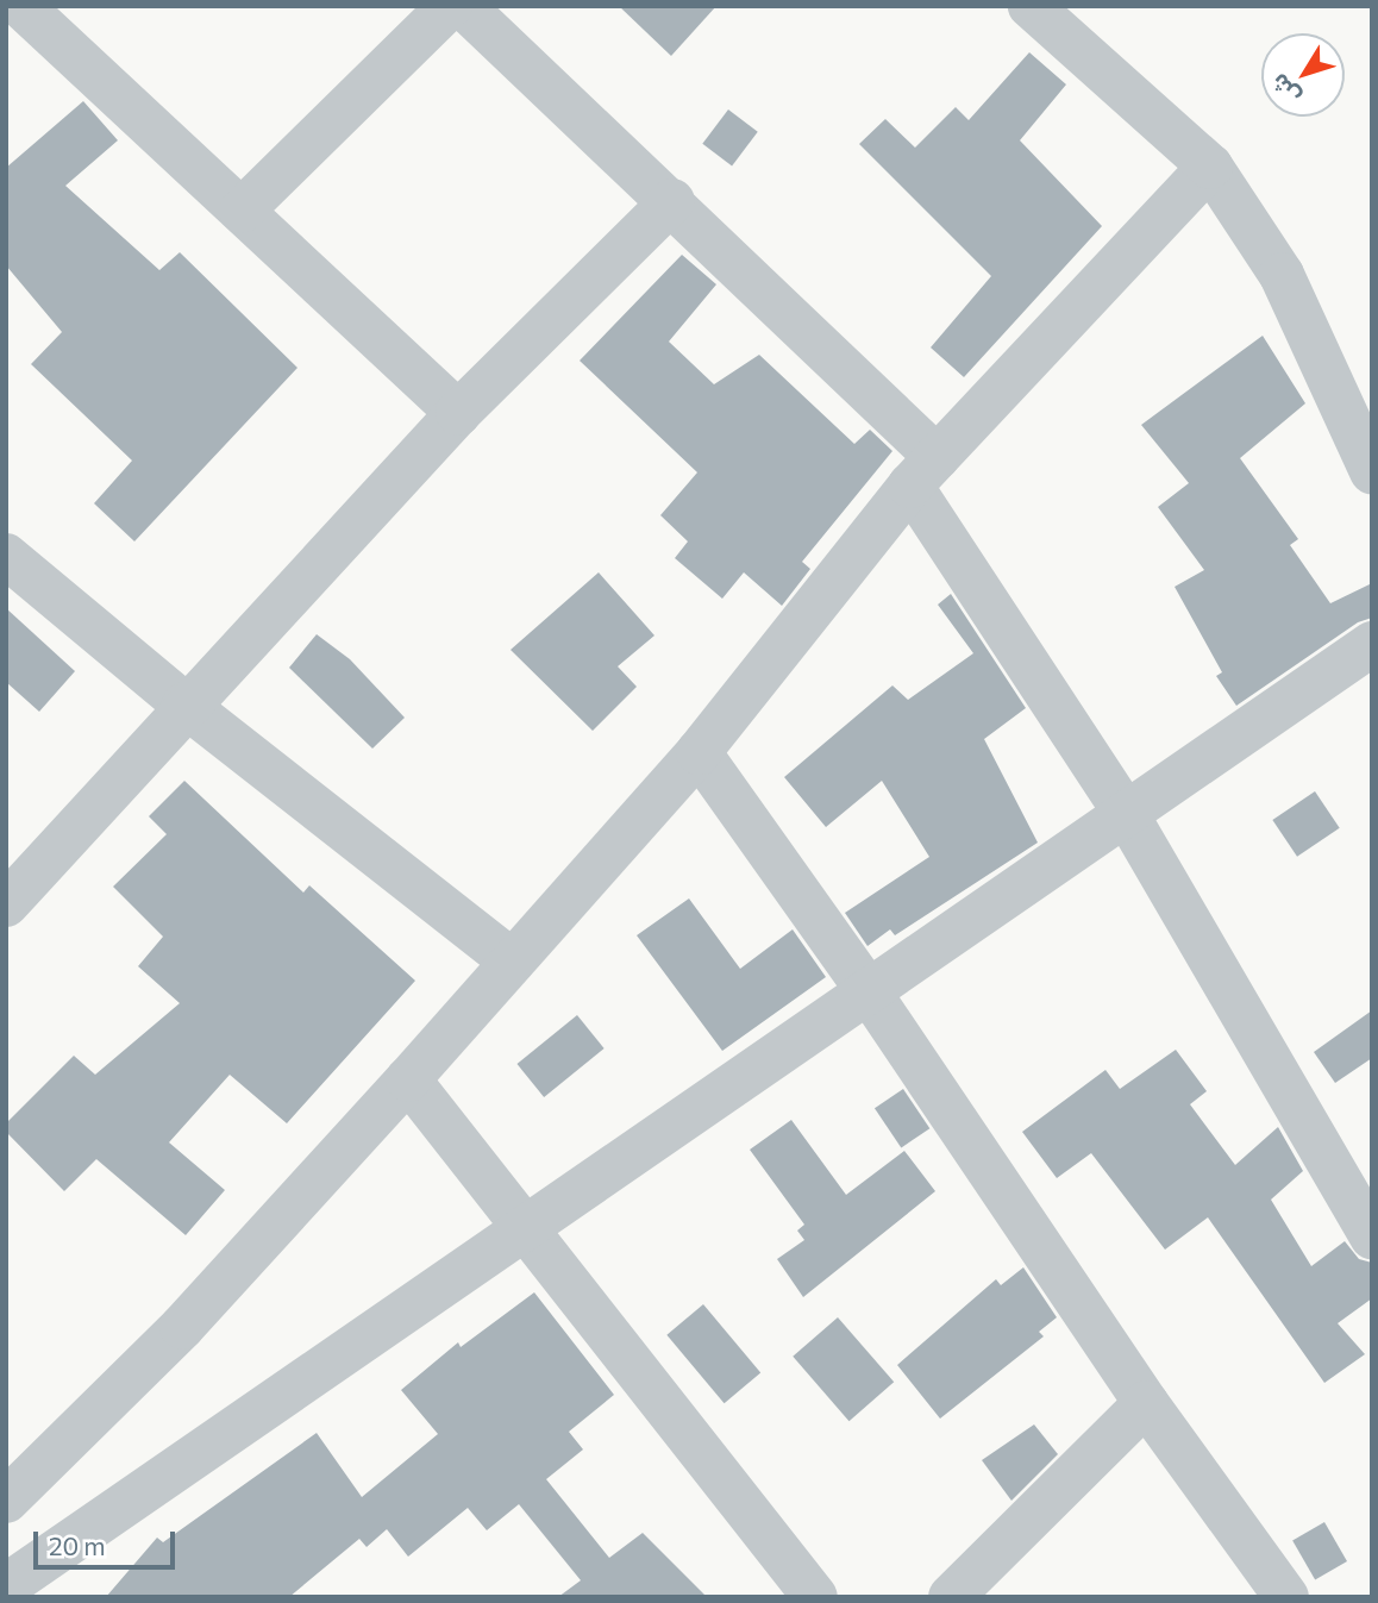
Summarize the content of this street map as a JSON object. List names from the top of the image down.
{
  "scale_bar": "20 m",
  "north": "bottom left"
}
